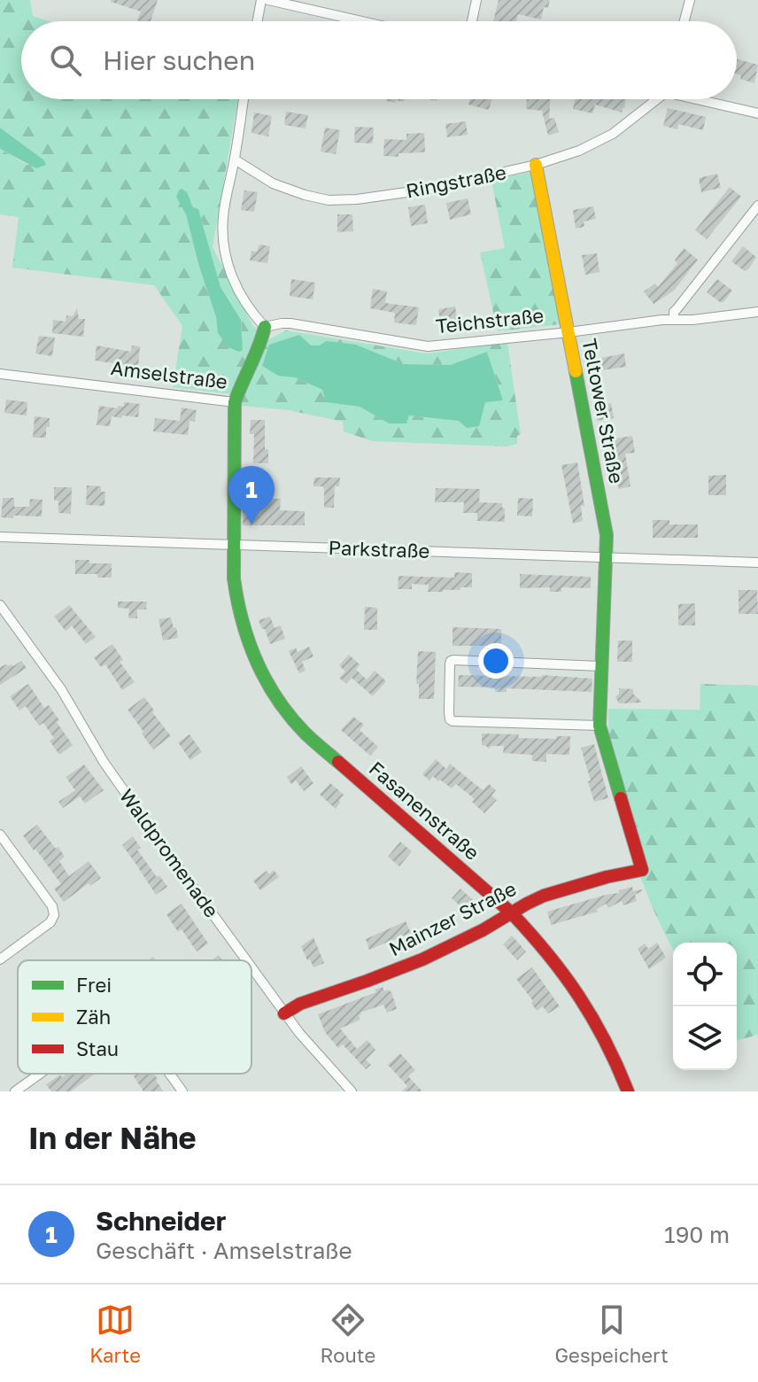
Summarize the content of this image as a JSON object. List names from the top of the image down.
{
  "streets": {
    "street": [
      "Ringstraße",
      "Teichstraße",
      "Amselstraße",
      "Teltower Straße",
      "Parkstraße",
      "Fasanenstraße",
      "Waldpromenade",
      "Mainzer Straße"
    ]
  },
  "crossings": [
    ["Ringstraße", "Teltower Straße"],
    ["Teichstraße", "Teltower Straße"],
    ["Amselstraße", "Parkstraße"],
    ["Amselstraße", "Fasanenstraße"],
    ["Teltower Straße", "Parkstraße"],
    ["Teltower Straße", "Mainzer Straße"],
    ["Parkstraße", "Fasanenstraße"],
    ["Fasanenstraße", "Mainzer Straße"],
    ["Waldpromenade", "Mainzer Straße"]
  ],
  "legend": ["Frei", "Zäh", "Stau"],
  "page": {
    "search": "Hier suchen",
    "pins": "1",
    "heading": "In der Nähe",
    "list": [
      {
        "mark": "1",
        "name": "Schneider",
        "note": "Geschäft · Amselstraße",
        "value": "190 m"
      }
    ],
    "nav": ["Karte", "Route", "Gespeichert"]
  }
}
